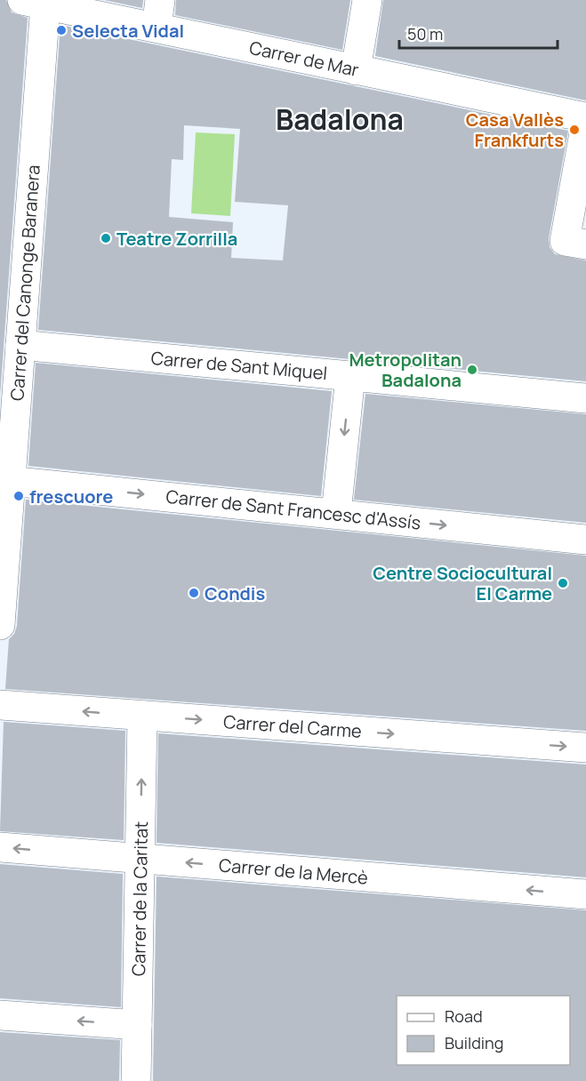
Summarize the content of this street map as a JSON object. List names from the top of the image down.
{
  "streets": {
    "street": [
      "Carrer de Mar",
      "Carrer del Canonge Baranera",
      "Carrer de Sant Miquel",
      "Carrer de Sant Francesc d'Assís",
      "Carrer del Carme",
      "Carrer de la Mercè",
      "Carrer de la Caritat"
    ]
  },
  "crossings": [
    ["Carrer de Mar", "Carrer del Canonge Baranera"],
    ["Carrer del Canonge Baranera", "Carrer de Sant Miquel"],
    ["Carrer del Canonge Baranera", "Carrer de Sant Francesc d'Assís"],
    ["Carrer del Carme", "Carrer de la Caritat"],
    ["Carrer de la Mercè", "Carrer de la Caritat"]
  ],
  "one_way": ["Carrer de Sant Francesc d'Assís", "Carrer de la Mercè", "Carrer de la Caritat"],
  "districts": ["Badalona"],
  "places": [
    "Selecta Vidal",
    "Casa Vallès Frankfurts",
    "Teatre Zorrilla",
    "Metropolitan Badalona",
    "frescuore",
    "Centre Sociocultural El Carme",
    "Condis"
  ],
  "legend": ["Road", "Building"],
  "scale_bar": "50 m"
}
